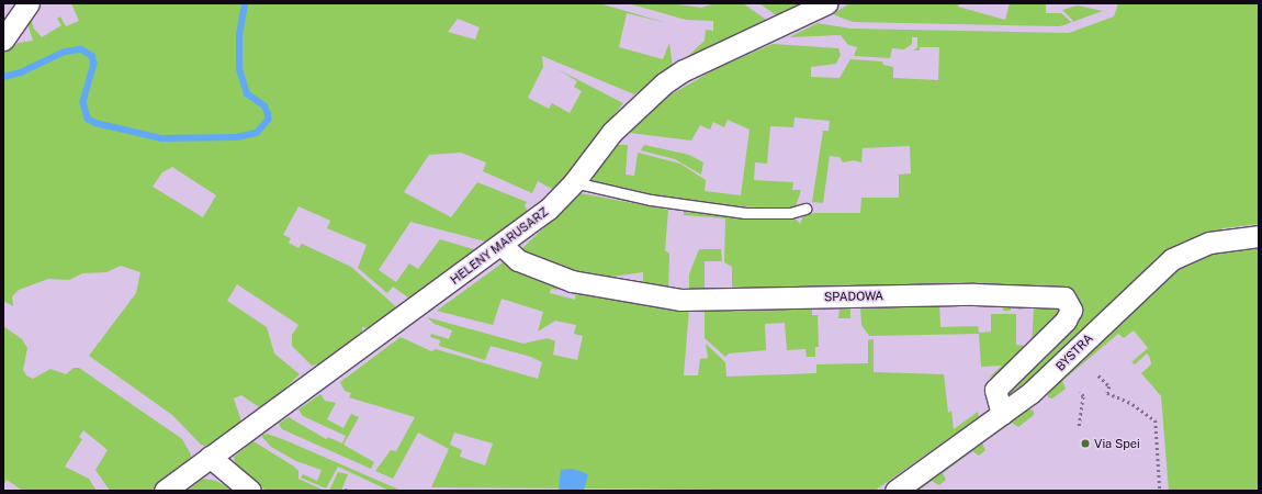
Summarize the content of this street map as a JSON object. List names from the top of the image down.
{
  "streets": {
    "street": ["HELENY MARUSARZ", "SPADOWA", "BYSTRA"]
  },
  "crossings": [
    ["HELENY MARUSARZ", "SPADOWA"],
    ["SPADOWA", "BYSTRA"]
  ],
  "places": ["Via Spei"]
}
